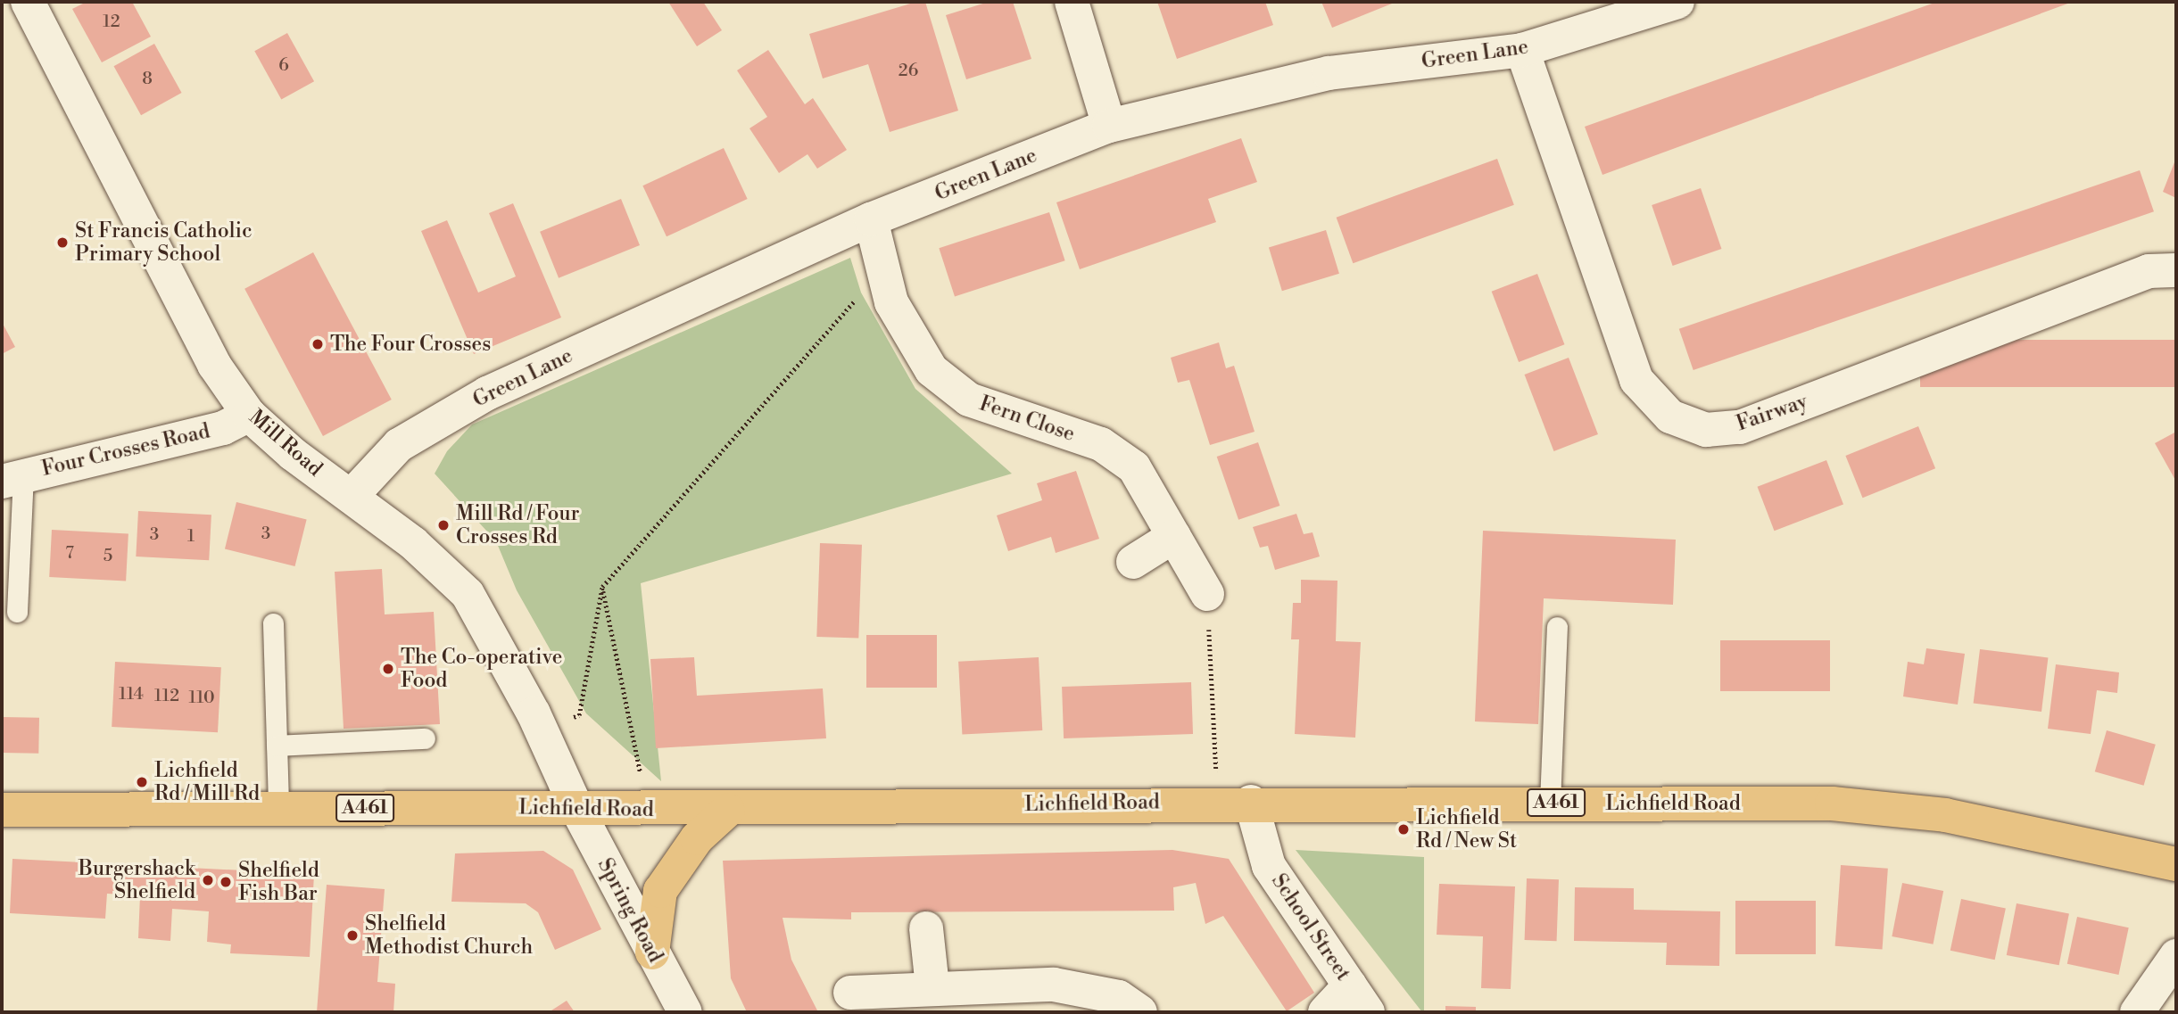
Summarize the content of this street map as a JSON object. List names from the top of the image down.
{
  "streets": {
    "highway": ["A461", "Lichfield Road"],
    "street": [
      "Green Lane",
      "Fairway",
      "Fern Close",
      "Mill Road",
      "Four Crosses Road",
      "Spring Road",
      "School Street"
    ]
  },
  "crossings": [
    ["Green Lane", "Fairway"],
    ["Green Lane", "Fern Close"],
    ["Green Lane", "Mill Road"],
    ["Mill Road", "Four Crosses Road"],
    ["Mill Road", "Lichfield Road"],
    ["Mill Road", "Spring Road"],
    ["Lichfield Road", "Spring Road"],
    ["Lichfield Road", "School Street"]
  ],
  "places": [
    "St Francis Catholic Primary School",
    "The Four Crosses",
    "Mill Rd / Four Crosses Rd",
    "The Co-operative Food",
    "Lichfield Rd / Mill Rd",
    "Lichfield Rd / New St",
    "Burgershack Shelfield",
    "Shelfield Fish Bar",
    "Shelfield Methodist Church"
  ],
  "house_numbers": [
    "12",
    "6",
    "26",
    "8",
    "3",
    "3",
    "1",
    "7",
    "5",
    "114",
    "112",
    "110"
  ]
}
